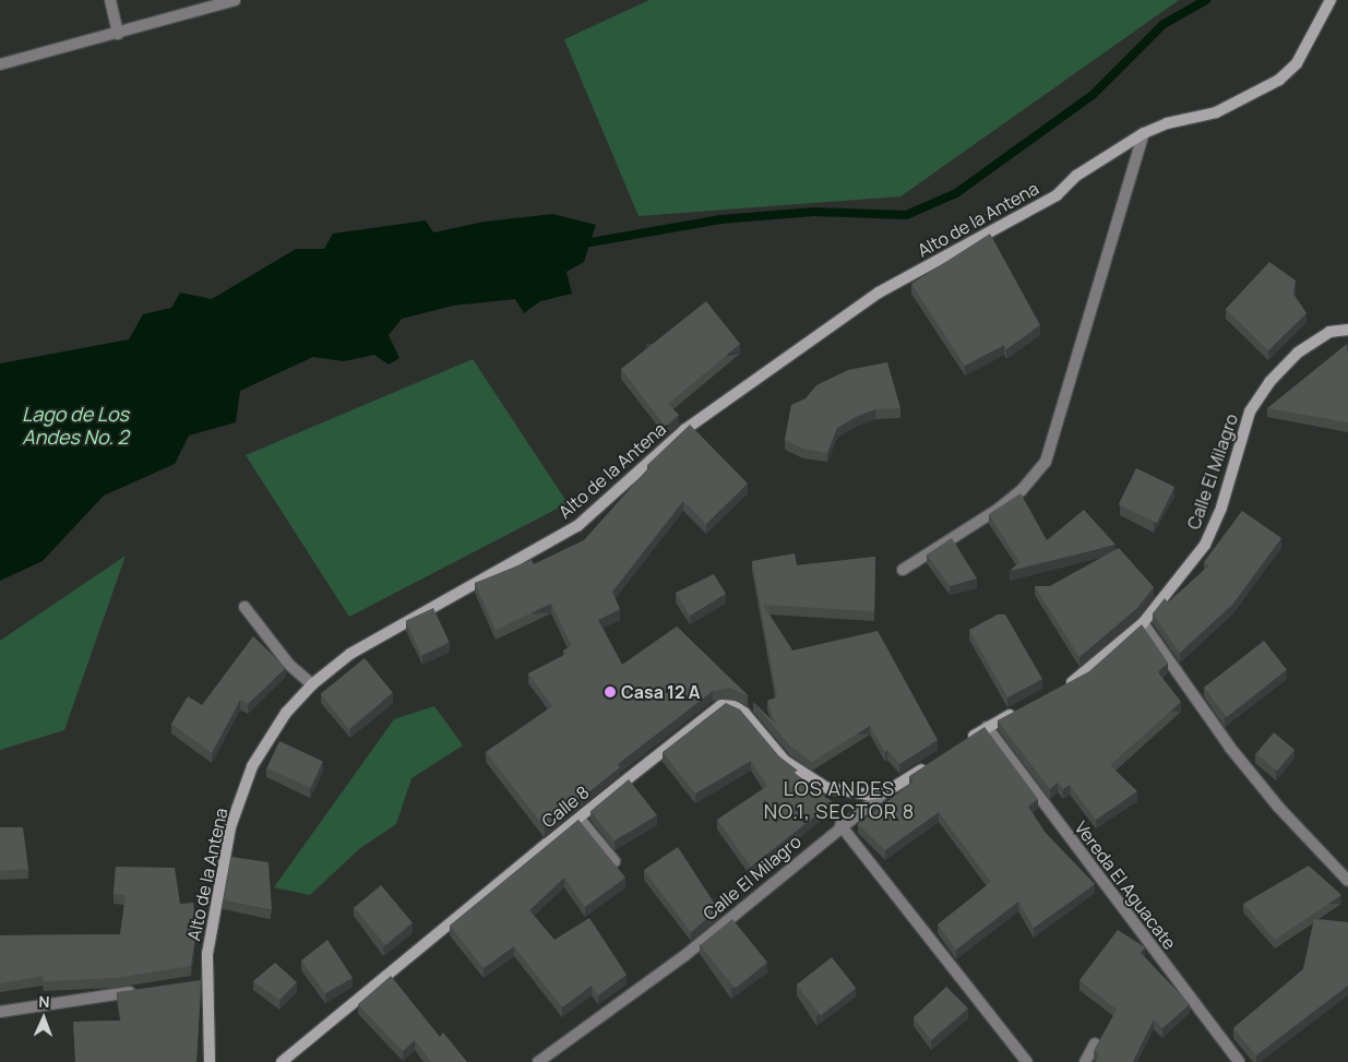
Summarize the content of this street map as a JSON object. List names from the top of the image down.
{
  "streets": {
    "street": [
      "Alto de la Antena",
      "Calle El Milagro",
      "Calle 8",
      "Vereda El Aguacate"
    ]
  },
  "crossings": [
    ["Calle El Milagro", "Calle 8"]
  ],
  "districts": ["LOS ANDES NO.1, SECTOR 8"],
  "water": ["Lago de Los Andes No. 2"],
  "places": ["Casa 12 A"],
  "north": "top"
}
